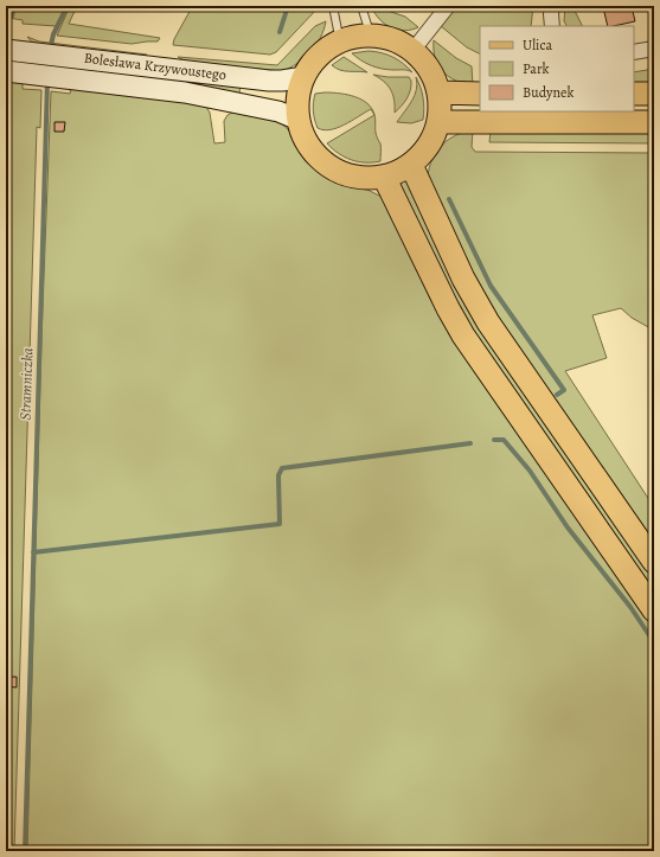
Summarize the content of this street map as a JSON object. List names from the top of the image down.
{
  "streets": {
    "main road": ["Bolesława Krzywoustego"]
  },
  "water": ["Stramniczka"],
  "legend": ["Ulica", "Park", "Budynek"]
}
